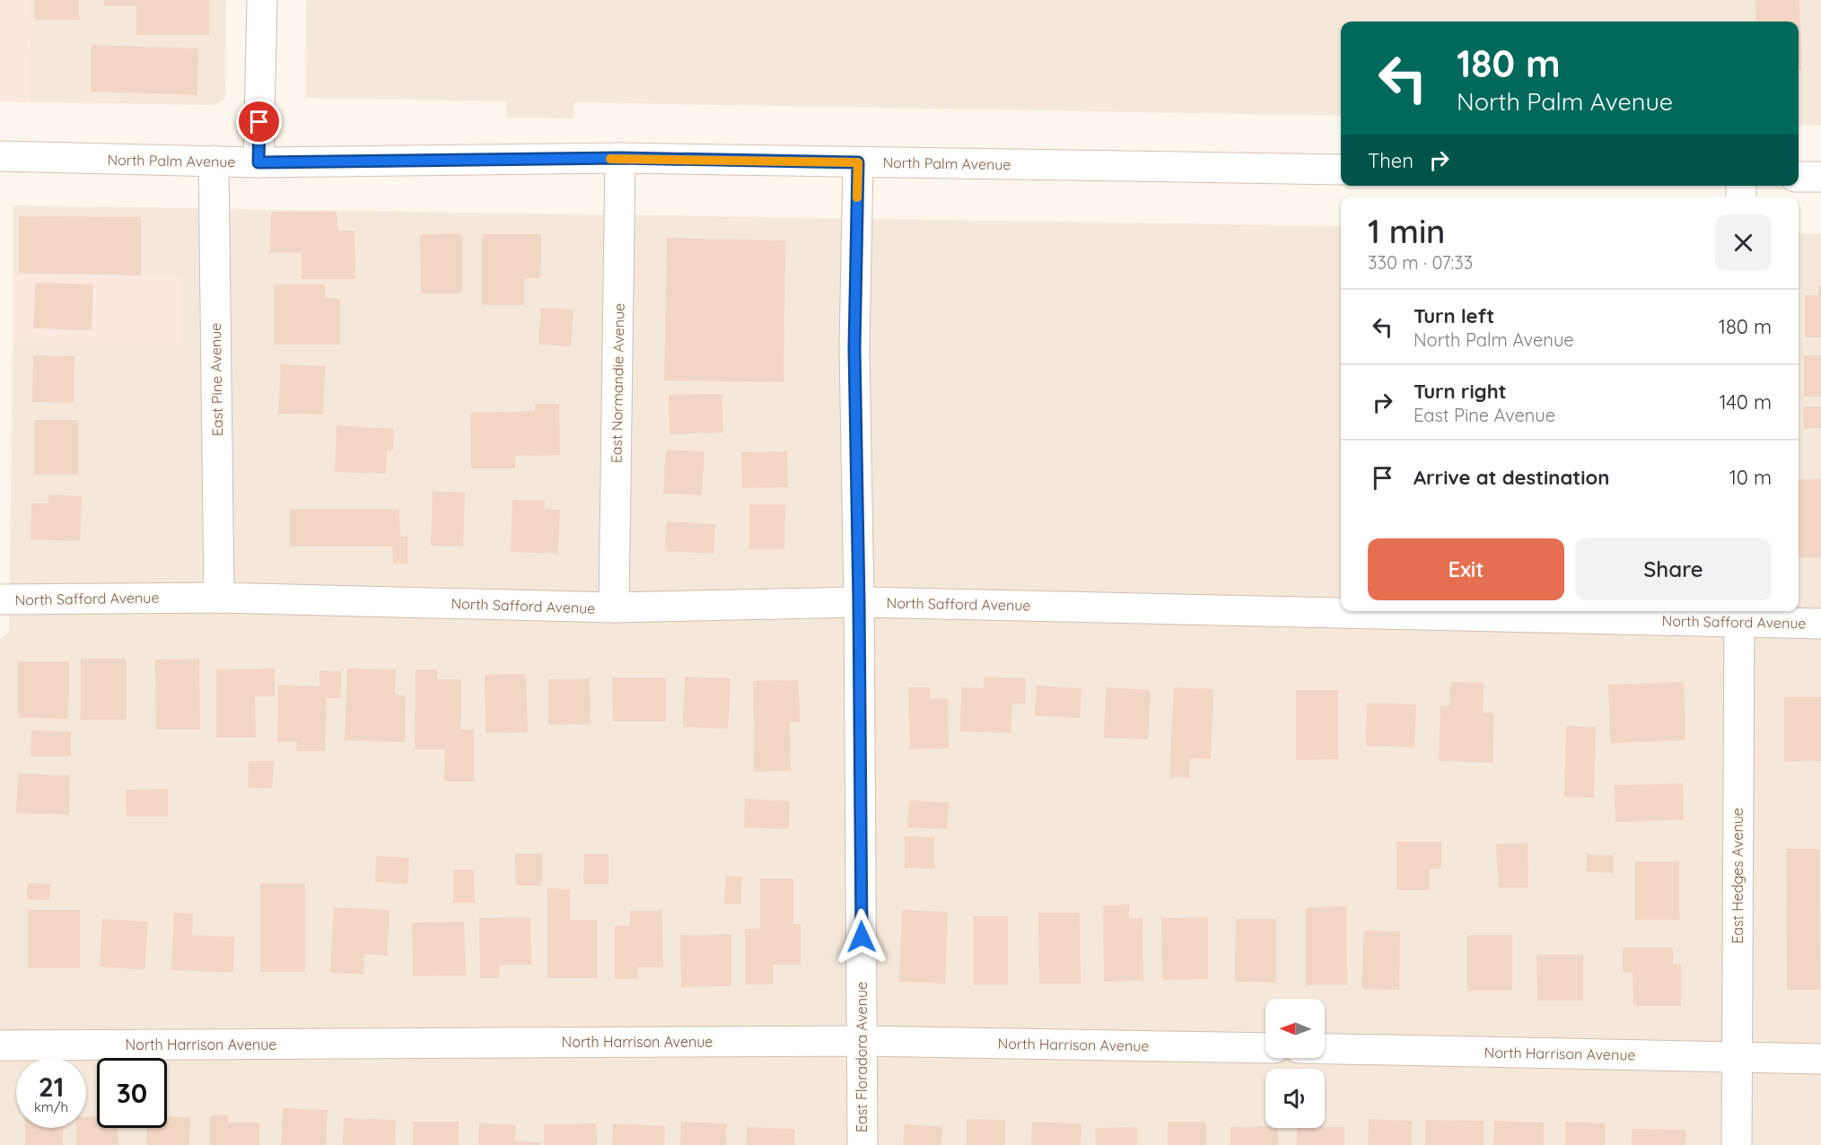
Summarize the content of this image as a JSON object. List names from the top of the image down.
{
  "streets": {
    "street": [
      "North Palm Avenue",
      "East Pine Avenue",
      "East Normandie Avenue",
      "North Safford Avenue",
      "East Hedges Avenue",
      "North Harrison Avenue",
      "East Floradora Avenue"
    ]
  },
  "crossings": [
    ["North Palm Avenue", "East Pine Avenue"],
    ["North Palm Avenue", "East Normandie Avenue"],
    ["North Palm Avenue", "East Floradora Avenue"],
    ["East Pine Avenue", "North Safford Avenue"],
    ["East Normandie Avenue", "North Safford Avenue"],
    ["North Safford Avenue", "East Hedges Avenue"],
    ["North Safford Avenue", "East Floradora Avenue"],
    ["East Hedges Avenue", "North Harrison Avenue"],
    ["North Harrison Avenue", "East Floradora Avenue"]
  ],
  "north": "left",
  "page": {
    "turn": ["180 m", "North Palm Avenue"],
    "then": "Then",
    "heading": ["1 min", "330 m · 07:33"],
    "list": [
      {
        "name": "Turn left",
        "note": "North Palm Avenue",
        "value": "180 m"
      },
      {
        "name": "Turn right",
        "note": "East Pine Avenue",
        "value": "140 m"
      },
      {
        "name": "Arrive at destination",
        "value": "10 m"
      }
    ],
    "buttons": ["Exit", "Share"],
    "speed": "21 km/h",
    "limit": "30"
  }
}
